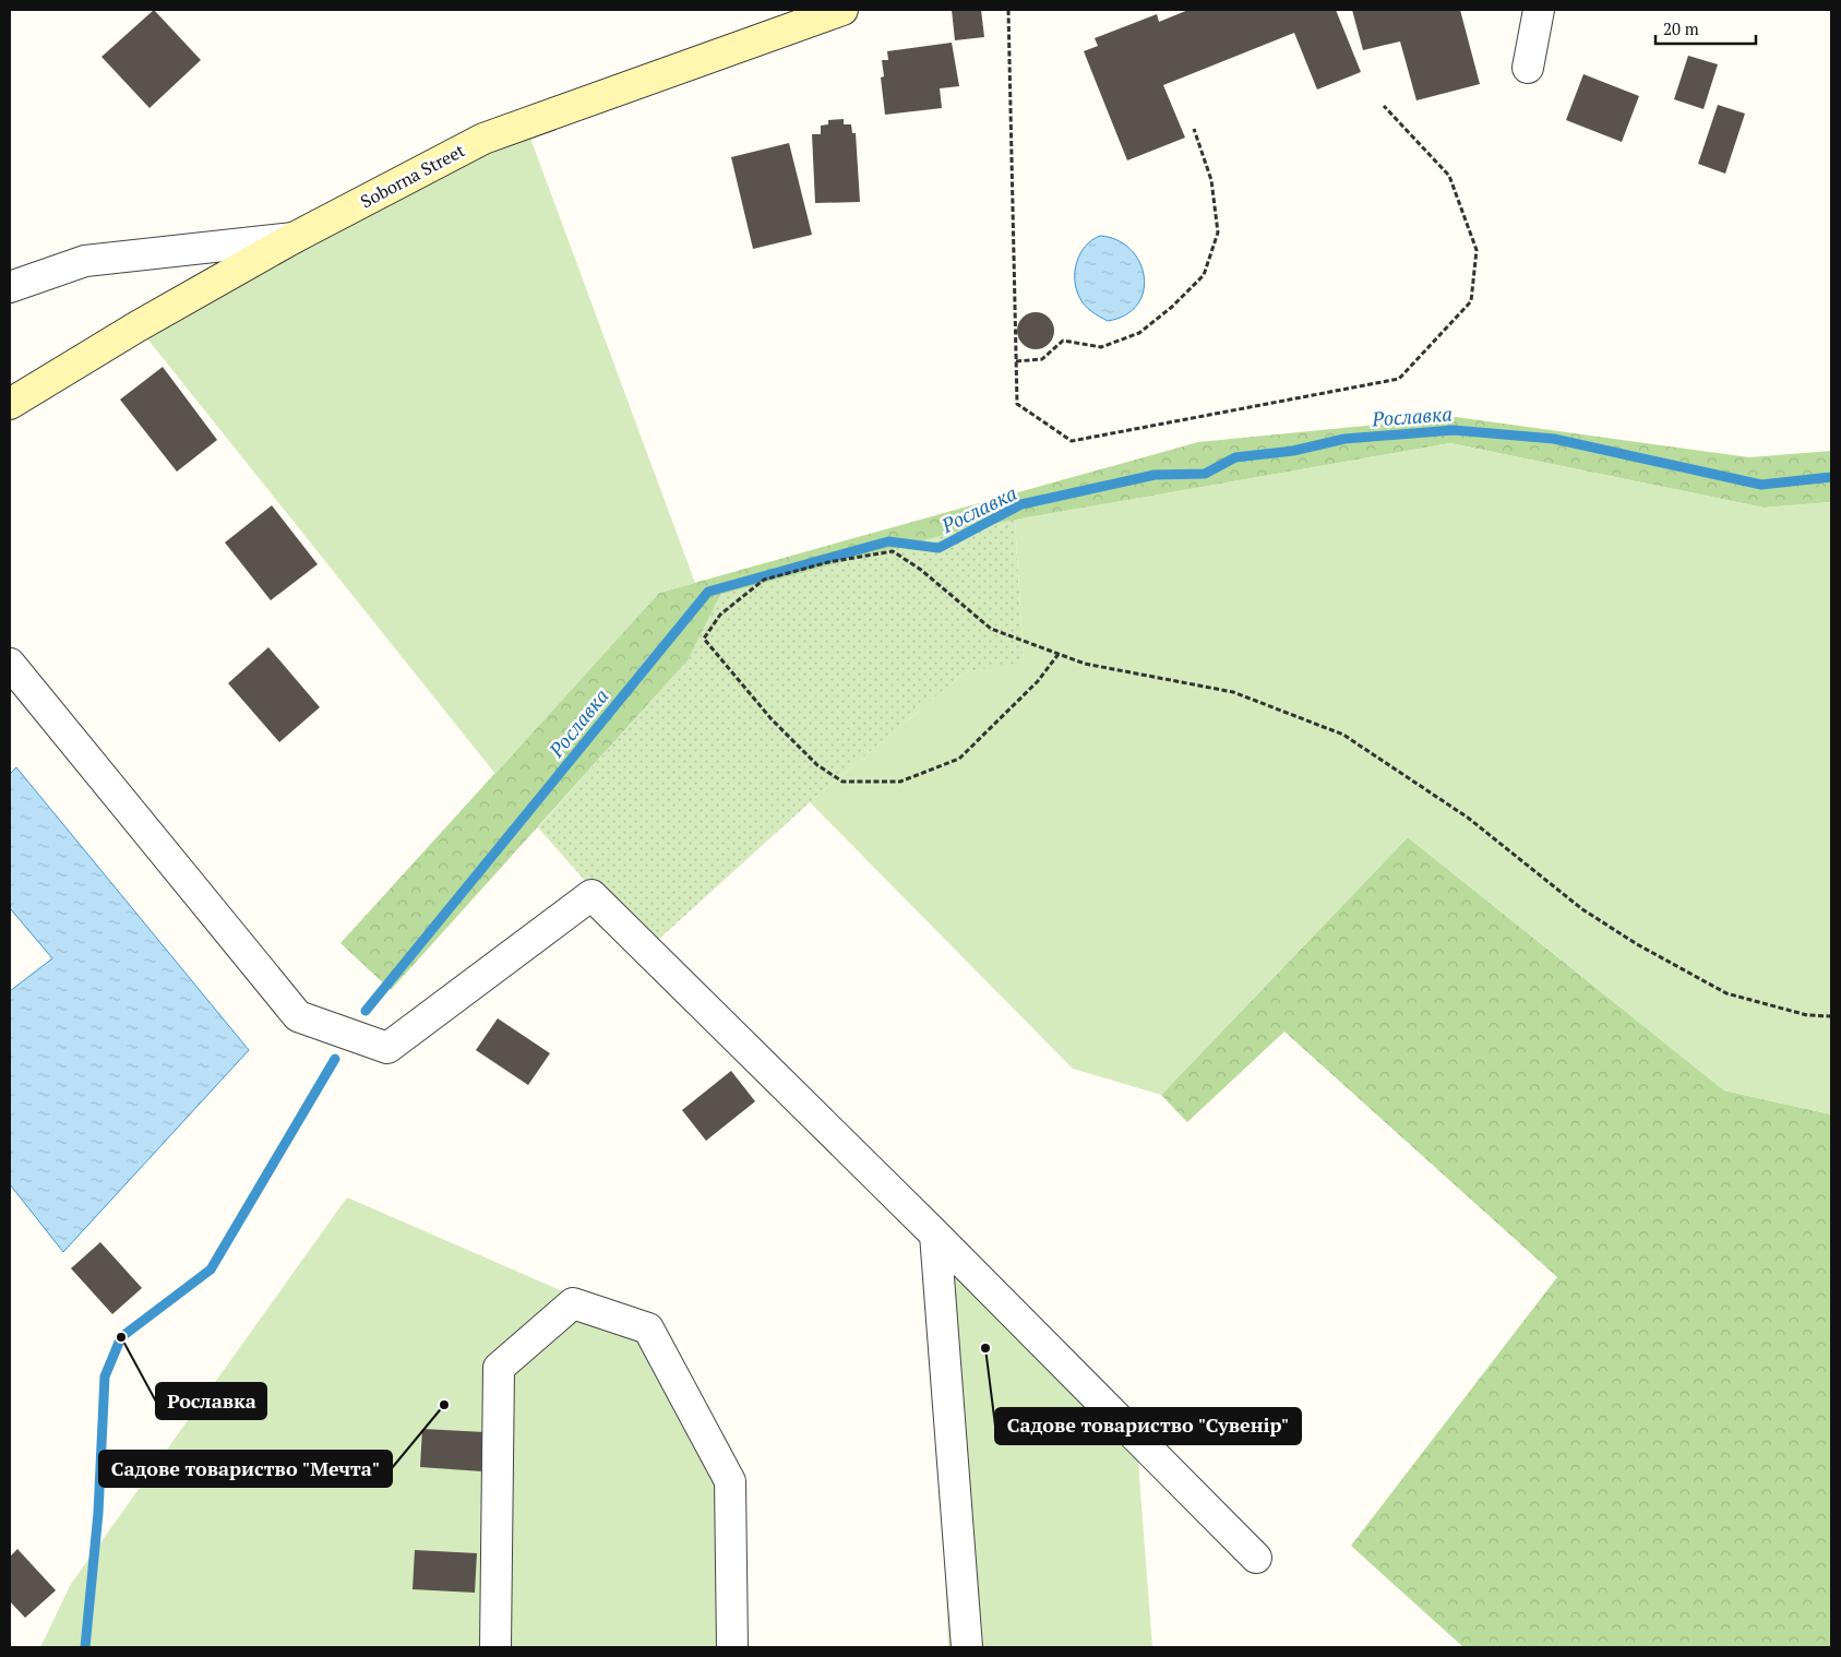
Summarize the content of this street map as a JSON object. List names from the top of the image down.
{
  "streets": {
    "street": ["Soborna Street"]
  },
  "water": ["Рославка"],
  "places": ["Рославка", "Садове товариство \"Сувенір\"", "Садове товариство \"Мечта\""],
  "scale_bar": "20 m"
}
